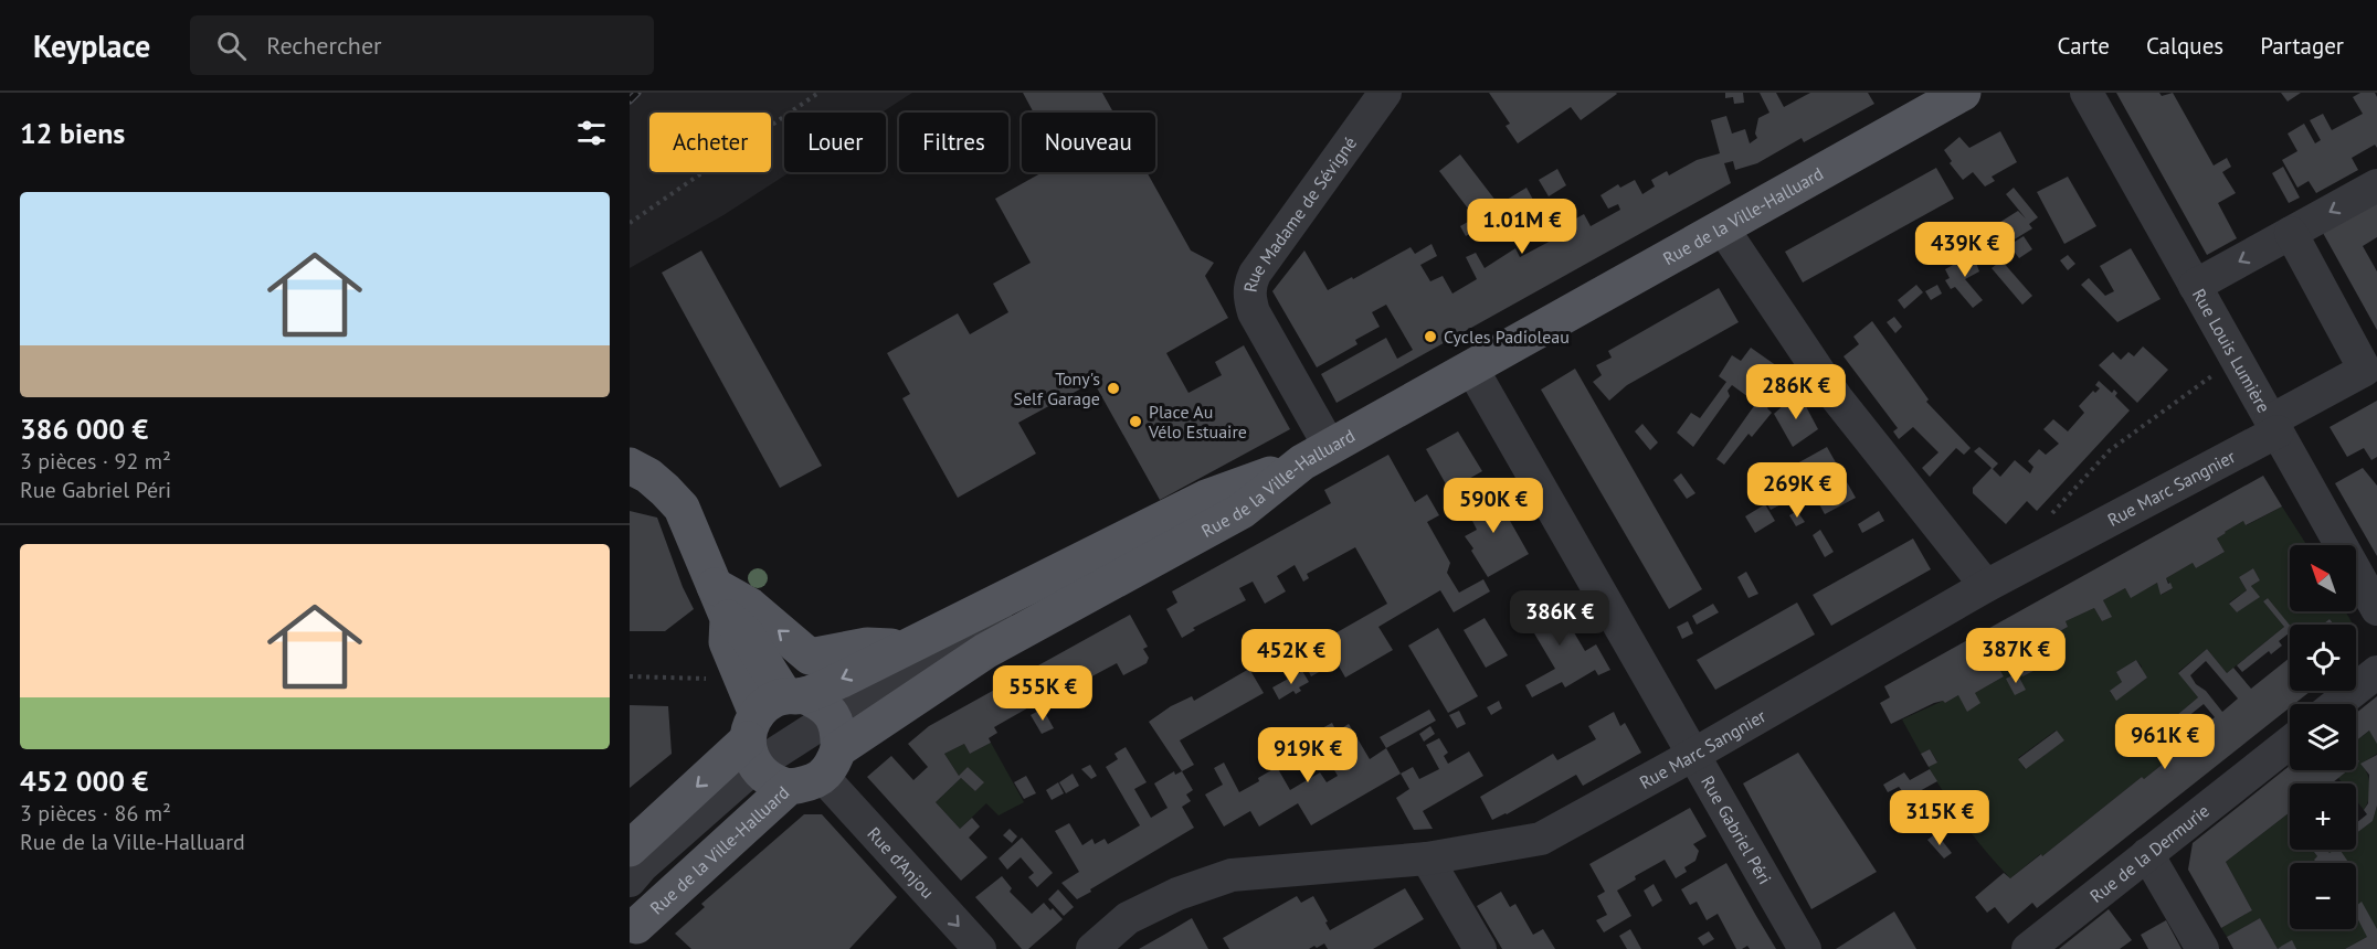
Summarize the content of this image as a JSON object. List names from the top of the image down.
{
  "streets": {
    "main road": ["Rue de la Ville-Halluard"],
    "street": [
      "Rue Madame de Sévigné",
      "Rue Louis Lumière",
      "Rue Marc Sangnier",
      "Rue Gabriel Péri",
      "Rue de la Dermurie",
      "Rue d'Anjou"
    ]
  },
  "crossings": [
    ["Rue Madame de Sévigné", "Rue de la Ville-Halluard"],
    ["Rue de la Ville-Halluard", "Rue Gabriel Péri"],
    ["Rue de la Ville-Halluard", "Rue d'Anjou"],
    ["Rue Louis Lumière", "Rue Marc Sangnier"],
    ["Rue Marc Sangnier", "Rue Gabriel Péri"]
  ],
  "one_way": ["Rue d'Anjou"],
  "places": ["Cycles Padioleau", "Tony's Self Garage", "Place Au Vélo Estuaire"],
  "north": "top left",
  "page": {
    "header": "Keyplace",
    "search": "Rechercher",
    "nav": ["Carte", "Calques", "Partager"],
    "heading": "12 biens",
    "chip": [
      "Acheter",
      "Louer",
      "Filtres",
      "Nouveau"
    ],
    "list": [
      {
        "name": "386 000 €",
        "note": "3 pièces · 92 m² · Rue Gabriel Péri"
      },
      {
        "name": "452 000 €",
        "note": "3 pièces · 86 m² · Rue de la Ville-Halluard"
      }
    ],
    "price": [
      "1.01M €",
      "439K €",
      "286K €",
      "269K €",
      "590K €",
      "386K €",
      "387K €",
      "452K €",
      "555K €",
      "961K €",
      "919K €",
      "315K €"
    ],
    "map_buttons": ["+", "−"]
  }
}
